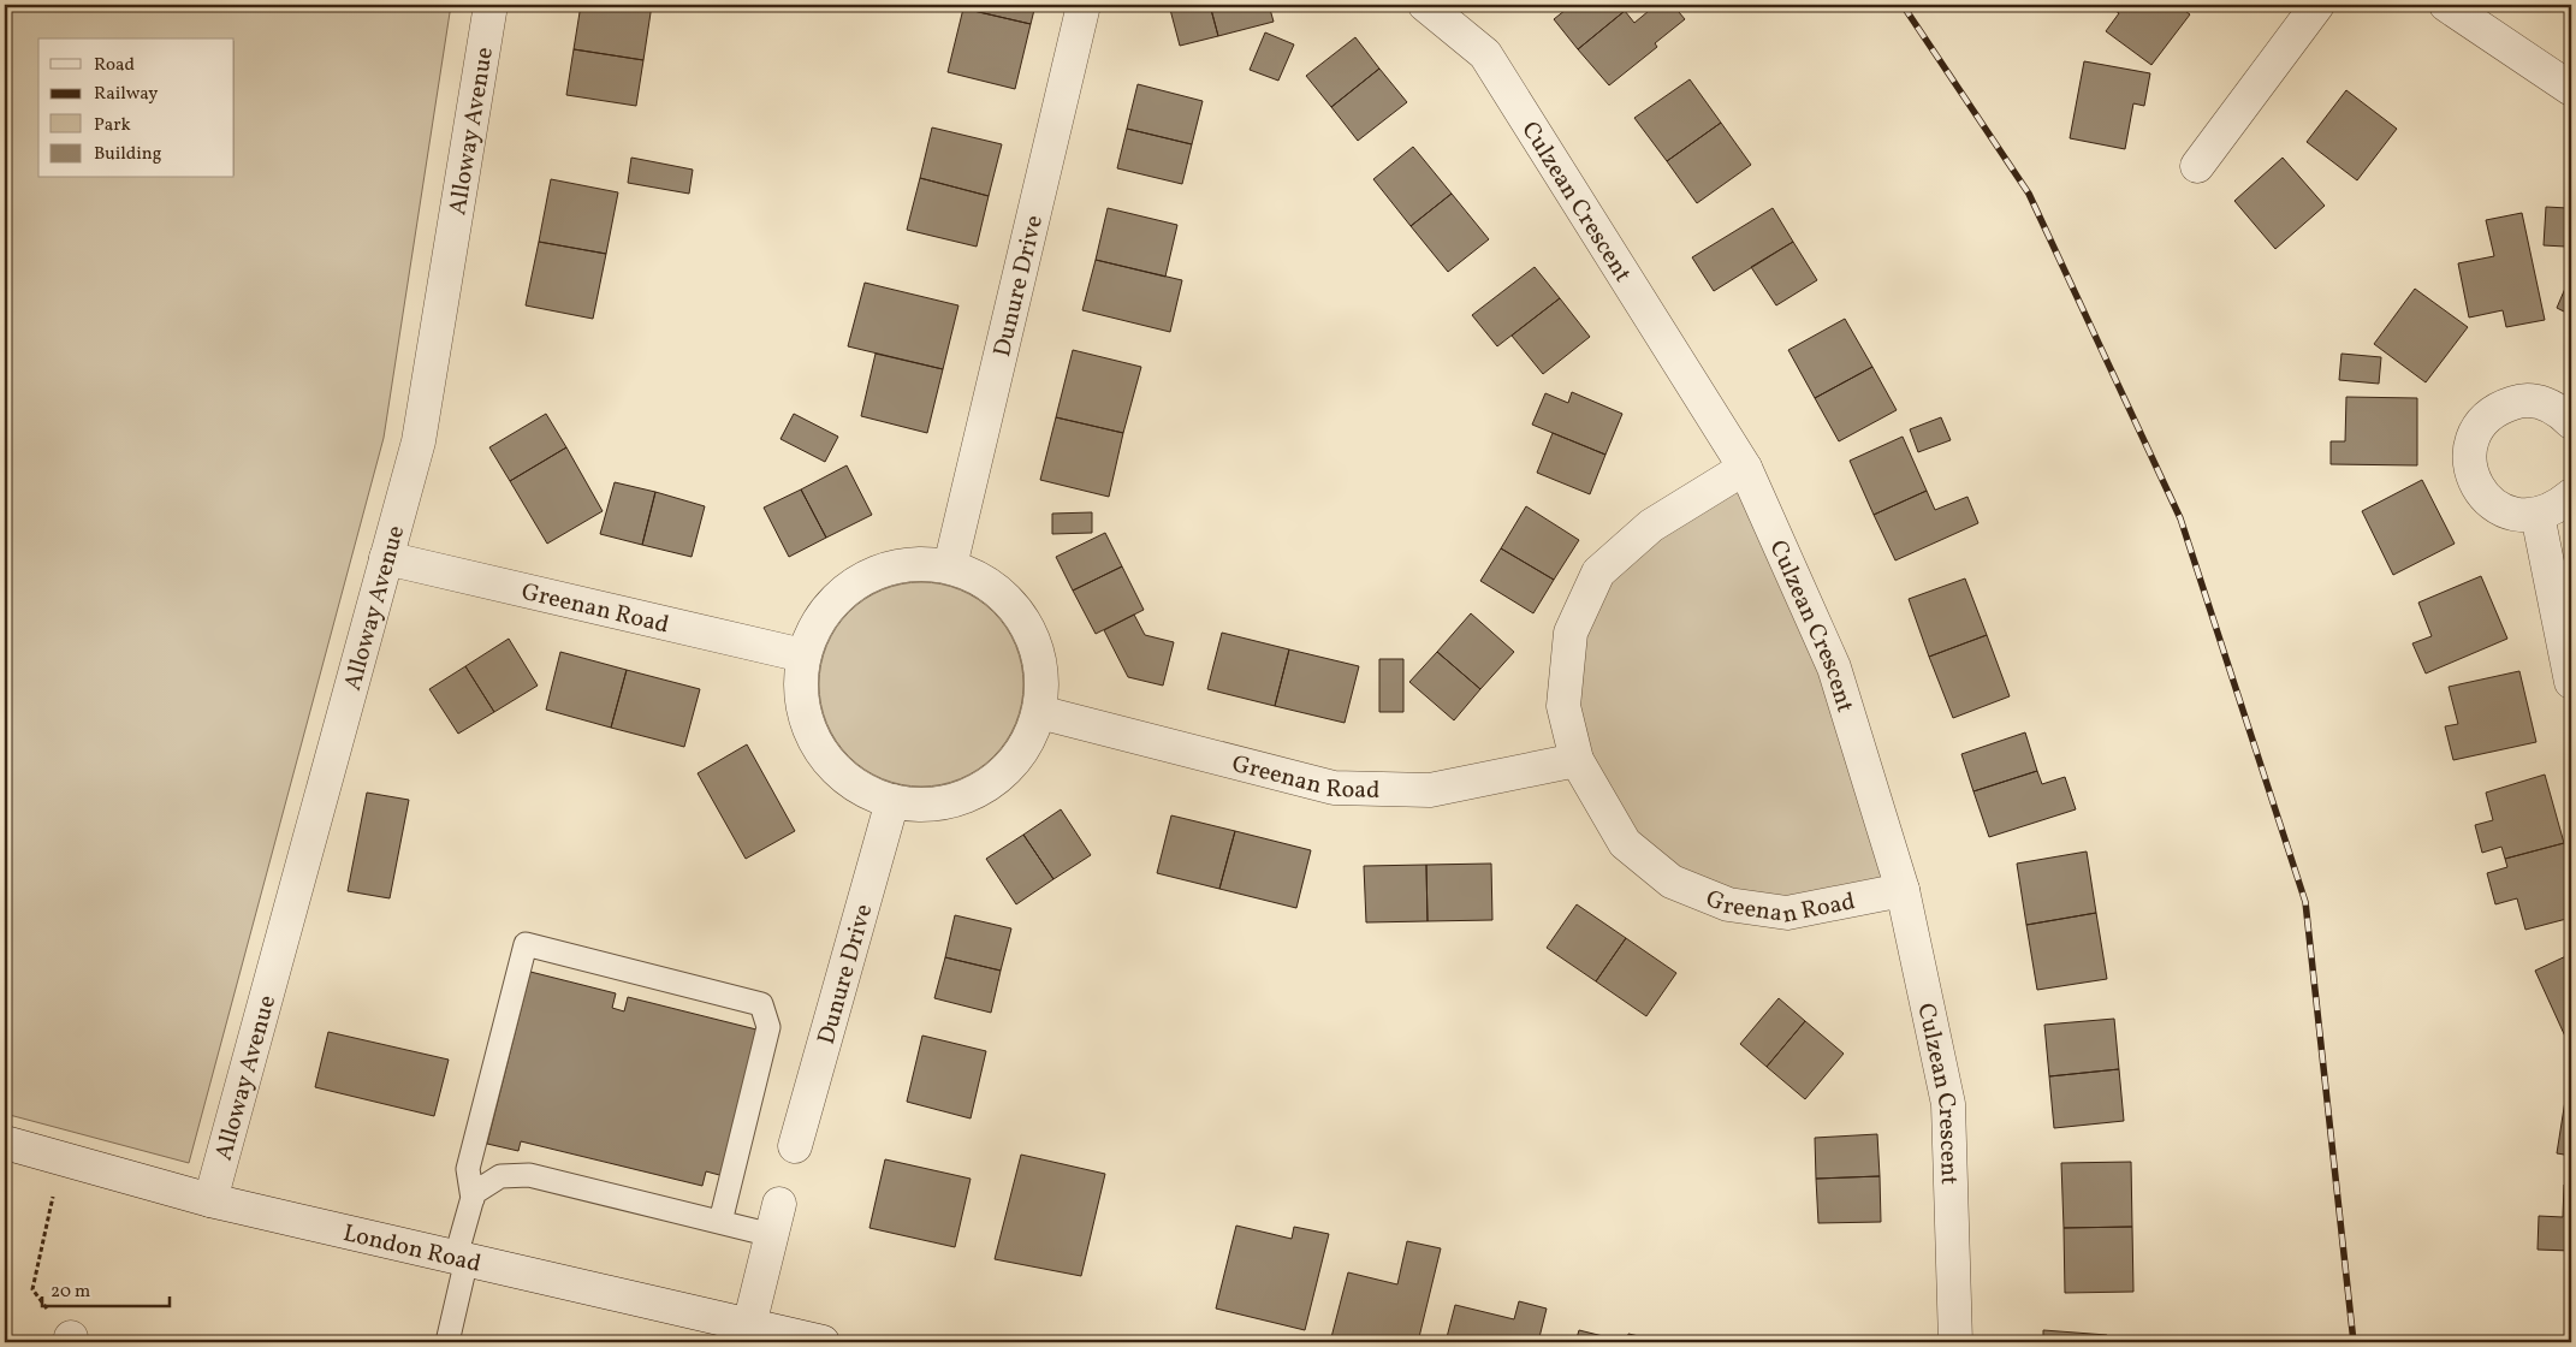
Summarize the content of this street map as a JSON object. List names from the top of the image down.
{
  "streets": {
    "street": [
      "Alloway Avenue",
      "Culzean Crescent",
      "Dunure Drive",
      "Greenan Road",
      "London Road"
    ]
  },
  "crossings": [
    ["Alloway Avenue", "Greenan Road"],
    ["Alloway Avenue", "London Road"],
    ["Culzean Crescent", "Greenan Road"]
  ],
  "legend": [
    "Road",
    "Railway",
    "Park",
    "Building"
  ],
  "scale_bar": "20 m"
}
